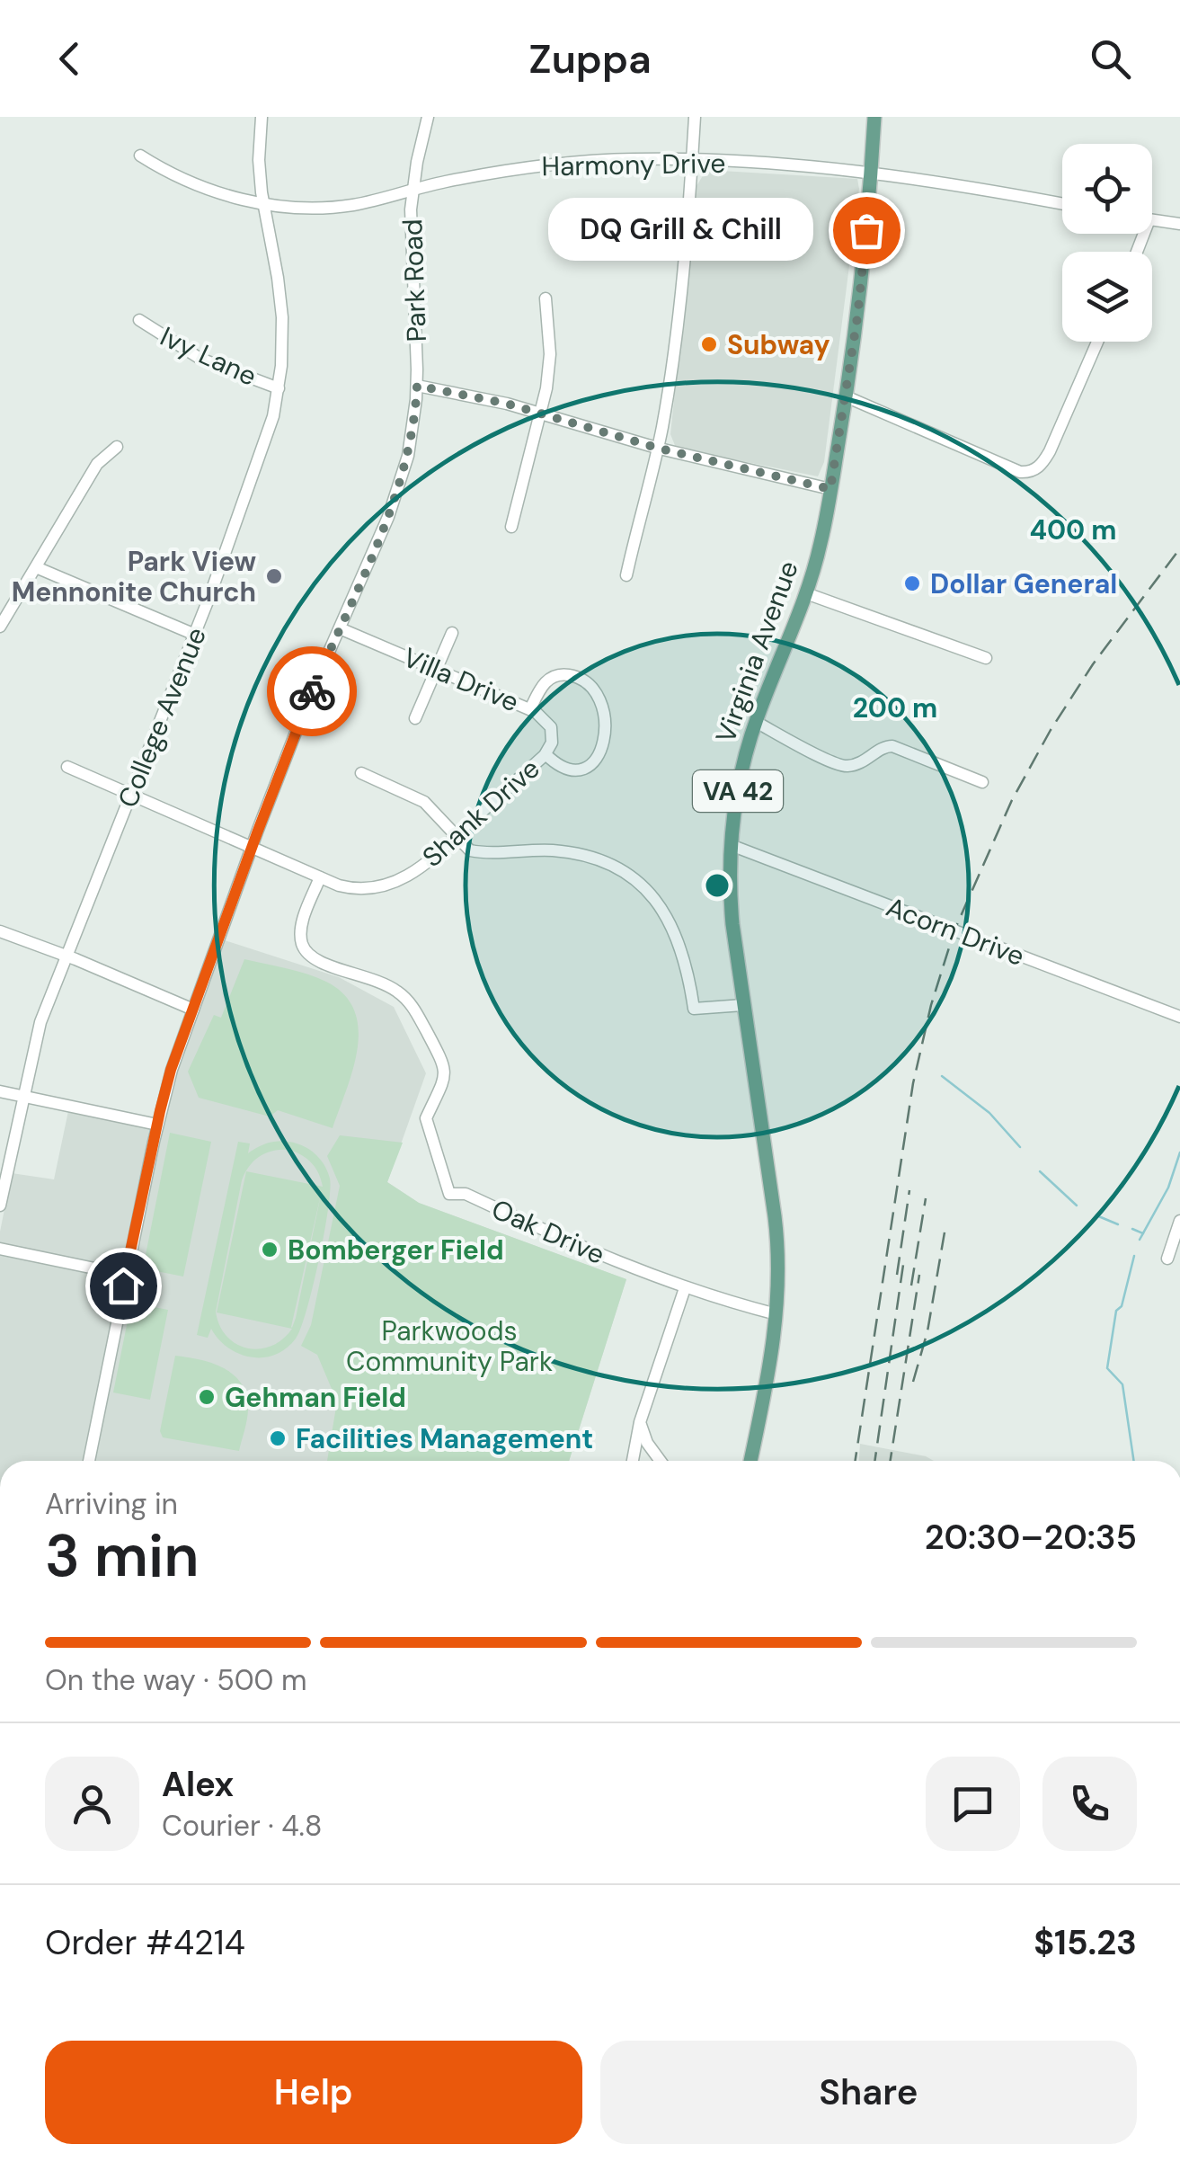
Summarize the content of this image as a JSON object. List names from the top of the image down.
{
  "streets": {
    "main road": ["Virginia Avenue", "VA 42"],
    "street": [
      "Harmony Drive",
      "Park Road",
      "Ivy Lane",
      "Villa Drive",
      "College Avenue",
      "Shank Drive",
      "Acorn Drive",
      "Oak Drive"
    ]
  },
  "crossings": [
    ["Harmony Drive", "Park Road"],
    ["Harmony Drive", "Virginia Avenue"],
    ["Harmony Drive", "College Avenue"],
    ["Harmony Drive", "VA 42"],
    ["Park Road", "Villa Drive"],
    ["Park Road", "Shank Drive"],
    ["Ivy Lane", "College Avenue"],
    ["Virginia Avenue", "VA 42"],
    ["Virginia Avenue", "Acorn Drive"],
    ["Virginia Avenue", "Oak Drive"],
    ["Villa Drive", "Shank Drive"],
    ["College Avenue", "Shank Drive"],
    ["Shank Drive", "Oak Drive"]
  ],
  "parks": ["Parkwoods Community Park"],
  "places": [
    "DQ Grill & Chill",
    "Subway",
    "Park View Mennonite Church",
    "Dollar General",
    "Bomberger Field",
    "Gehman Field",
    "Facilities Management"
  ],
  "page": {
    "header": "Zuppa",
    "bubble": "DQ Grill & Chill",
    "heading": ["3 min", "Arriving in", "20:30–20:35"],
    "panel": [
      "Alex",
      "Courier · 4.8",
      "Order #4214",
      "$15.23"
    ],
    "bar": "On the way · 500 m",
    "buttons": ["Help", "Share"]
  },
  "rings": ["400 m", "200 m"]
}
